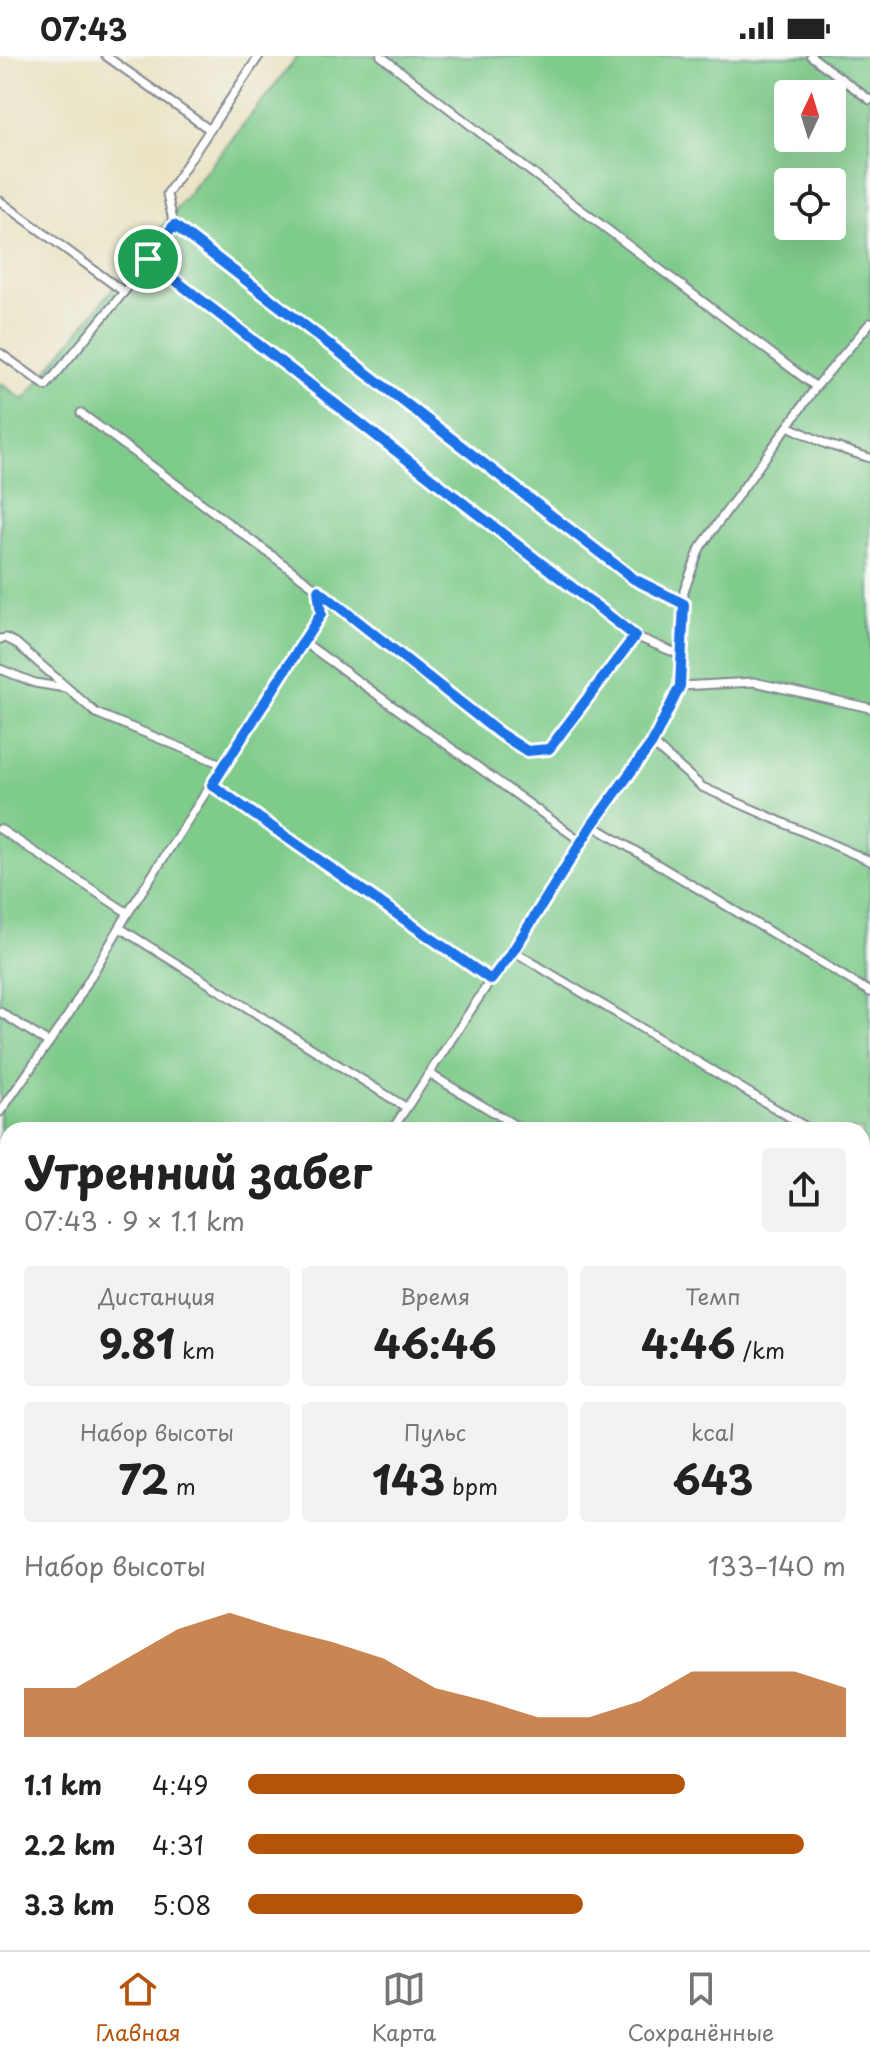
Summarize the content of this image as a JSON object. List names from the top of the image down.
{
  "north": "top",
  "page": {
    "status": "07:43",
    "heading": ["Утренний забег", "07:43 · 9 × 1.1 km"],
    "stats": [
      ["Дистанция", "9.81 km"],
      ["Время", "46:46"],
      ["Темп", "4:46 /km"],
      ["Набор высоты", "72 m"],
      ["Пульс", "143 bpm"],
      ["kcal", "643"]
    ],
    "chart": ["Набор высоты", "133–140 m"],
    "list": [
      {
        "name": "1.1 km",
        "note": "4:49"
      },
      {
        "name": "2.2 km",
        "note": "4:31"
      },
      {
        "name": "3.3 km",
        "note": "5:08"
      }
    ],
    "tabs": ["Главная", "Карта", "Сохранённые"]
  }
}
